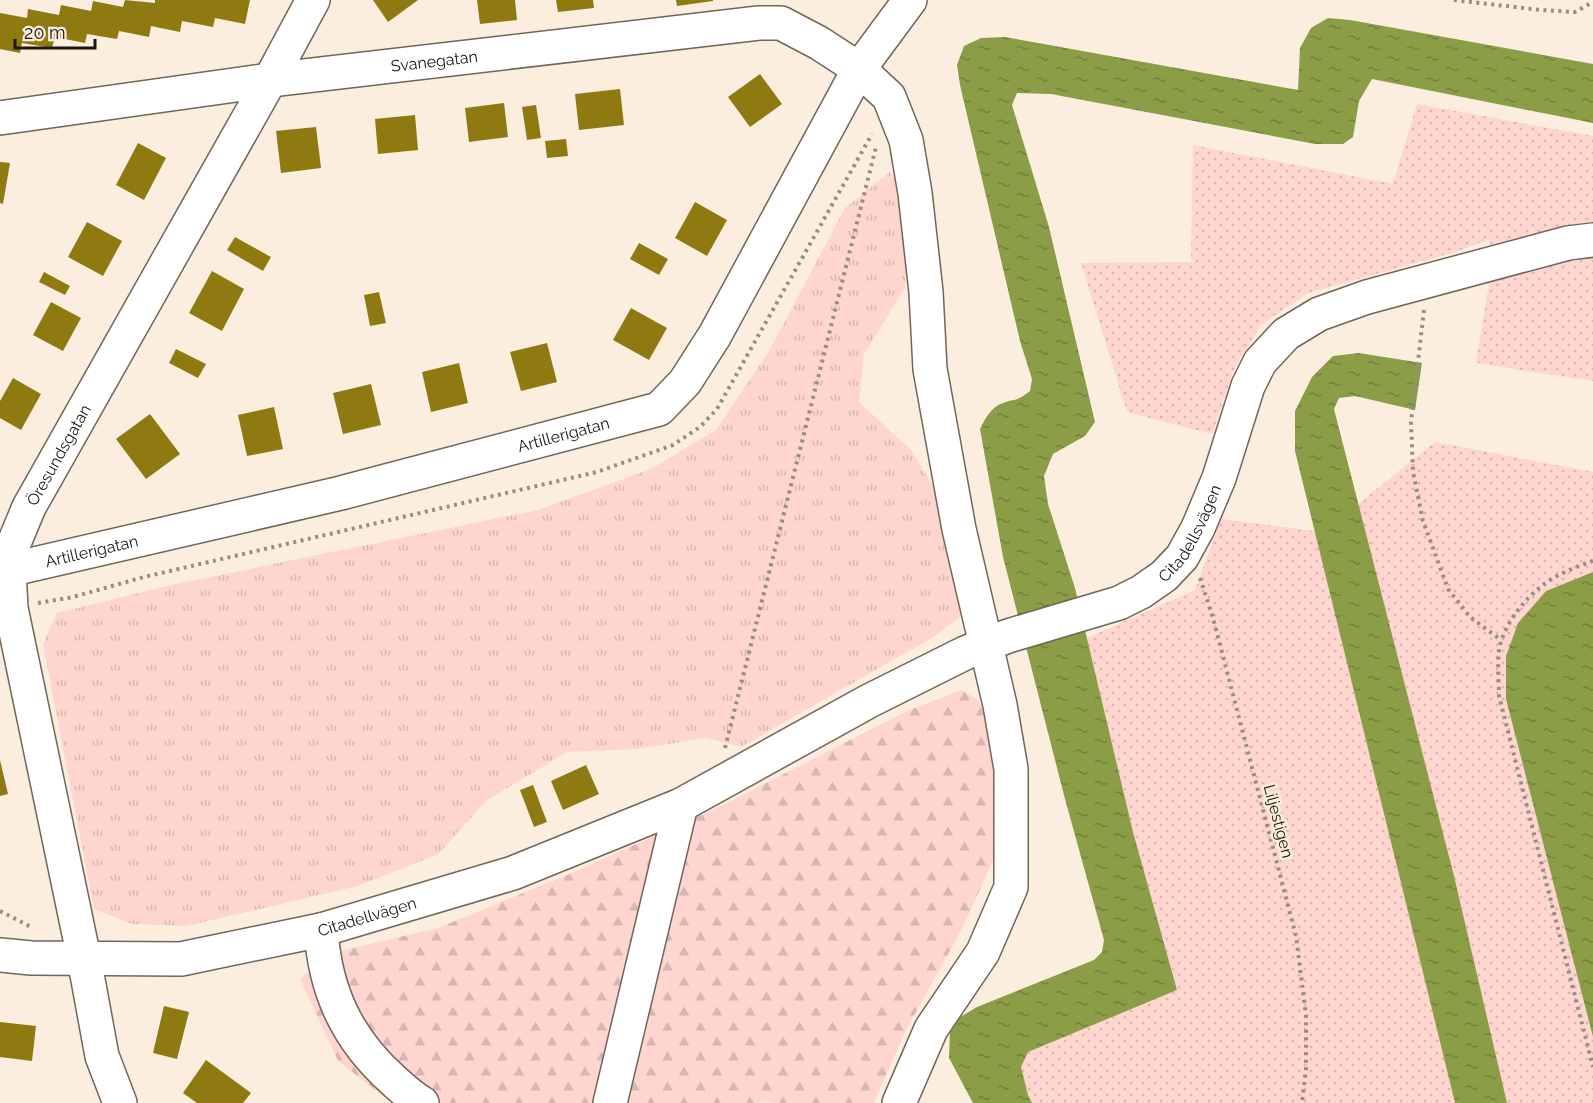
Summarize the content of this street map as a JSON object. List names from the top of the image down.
{
  "streets": {
    "street": [
      "Svanegatan",
      "Artillerigatan",
      "Öresundsgatan",
      "Citadellsvägen",
      "Citadellvägen"
    ],
    "path": ["Liljestigen"]
  },
  "crossings": [
    ["Svanegatan", "Artillerigatan"],
    ["Svanegatan", "Öresundsgatan"],
    ["Svanegatan", "Citadellsvägen"],
    ["Artillerigatan", "Öresundsgatan"],
    ["Öresundsgatan", "Citadellvägen"],
    ["Citadellsvägen", "Liljestigen"],
    ["Citadellsvägen", "Citadellvägen"]
  ],
  "scale_bar": "20 m"
}
